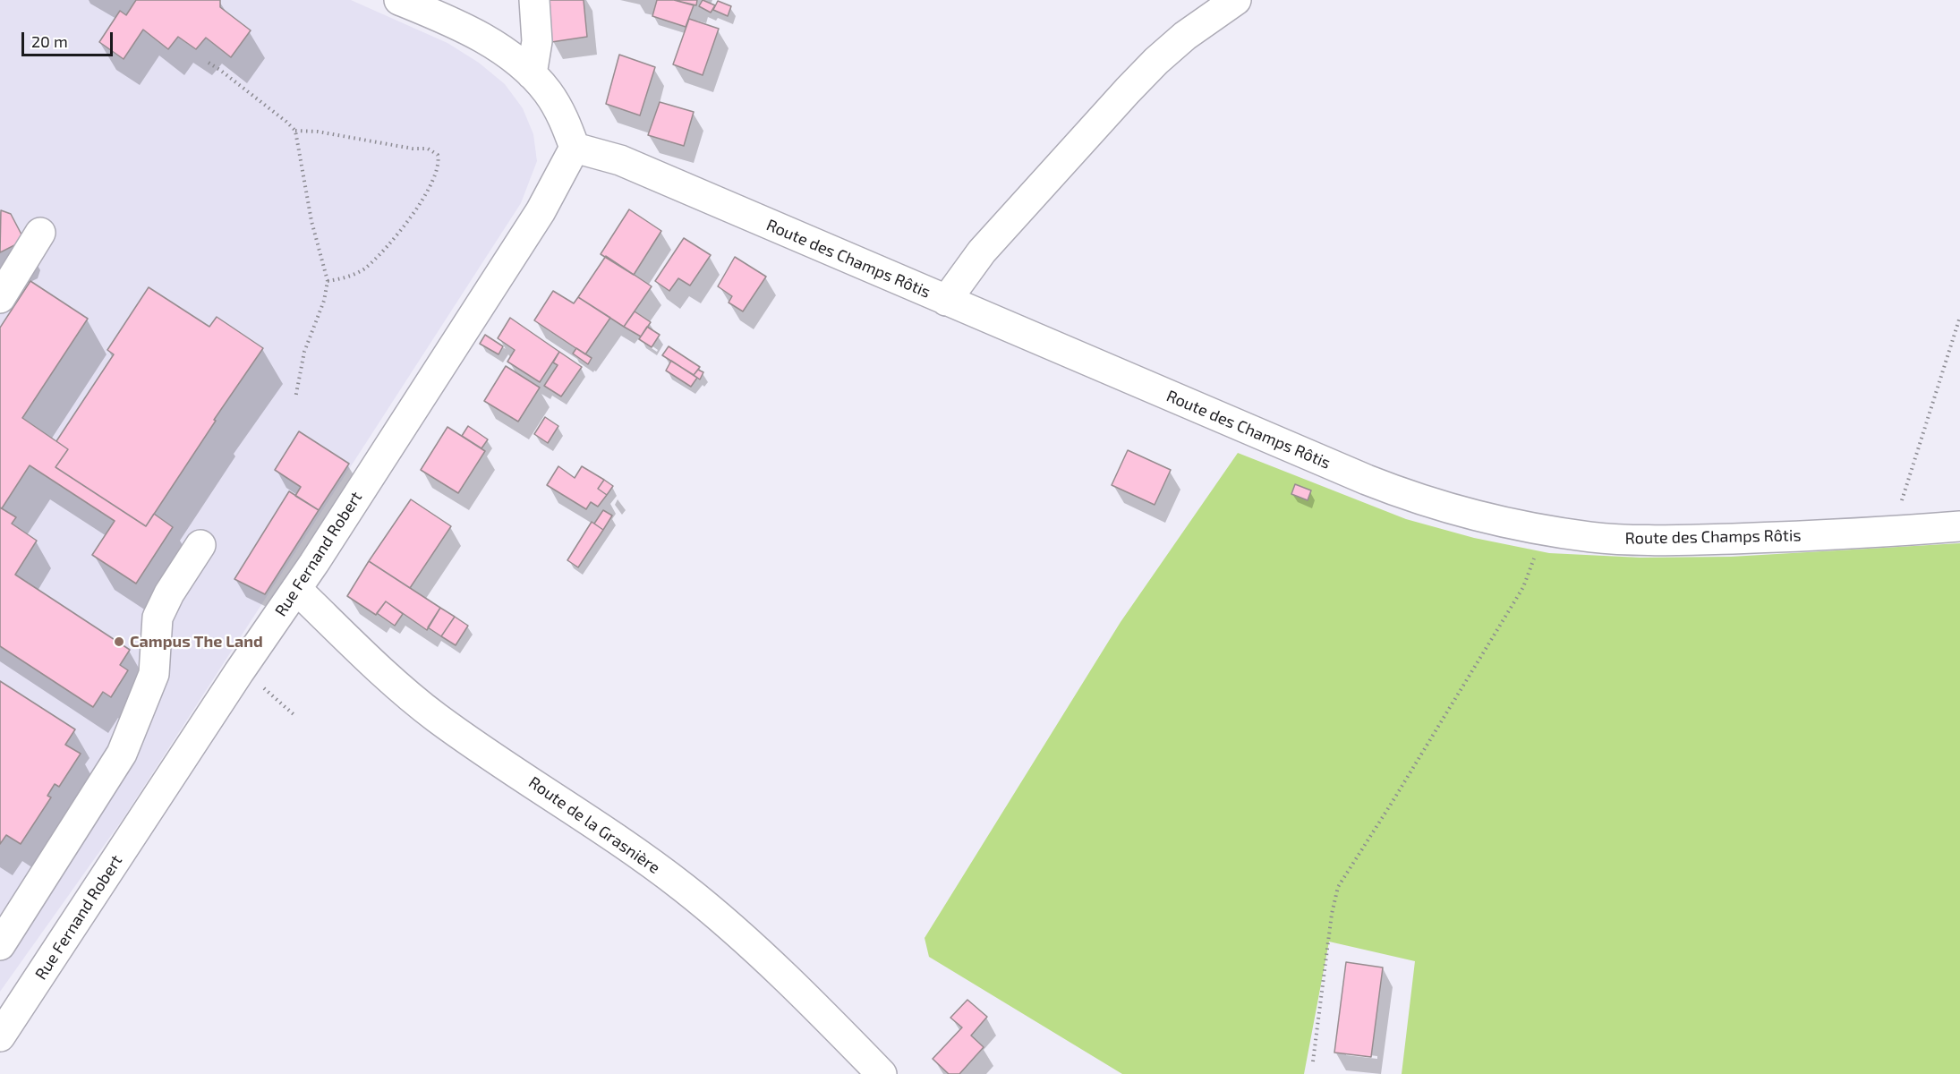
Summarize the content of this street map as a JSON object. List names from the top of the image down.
{
  "streets": {
    "street": ["Route des Champs Rôtis", "Rue Fernand Robert", "Route de la Grasnière"]
  },
  "crossings": [
    ["Route des Champs Rôtis", "Rue Fernand Robert"],
    ["Rue Fernand Robert", "Route de la Grasnière"]
  ],
  "places": ["Campus The Land"],
  "scale_bar": "20 m"
}
